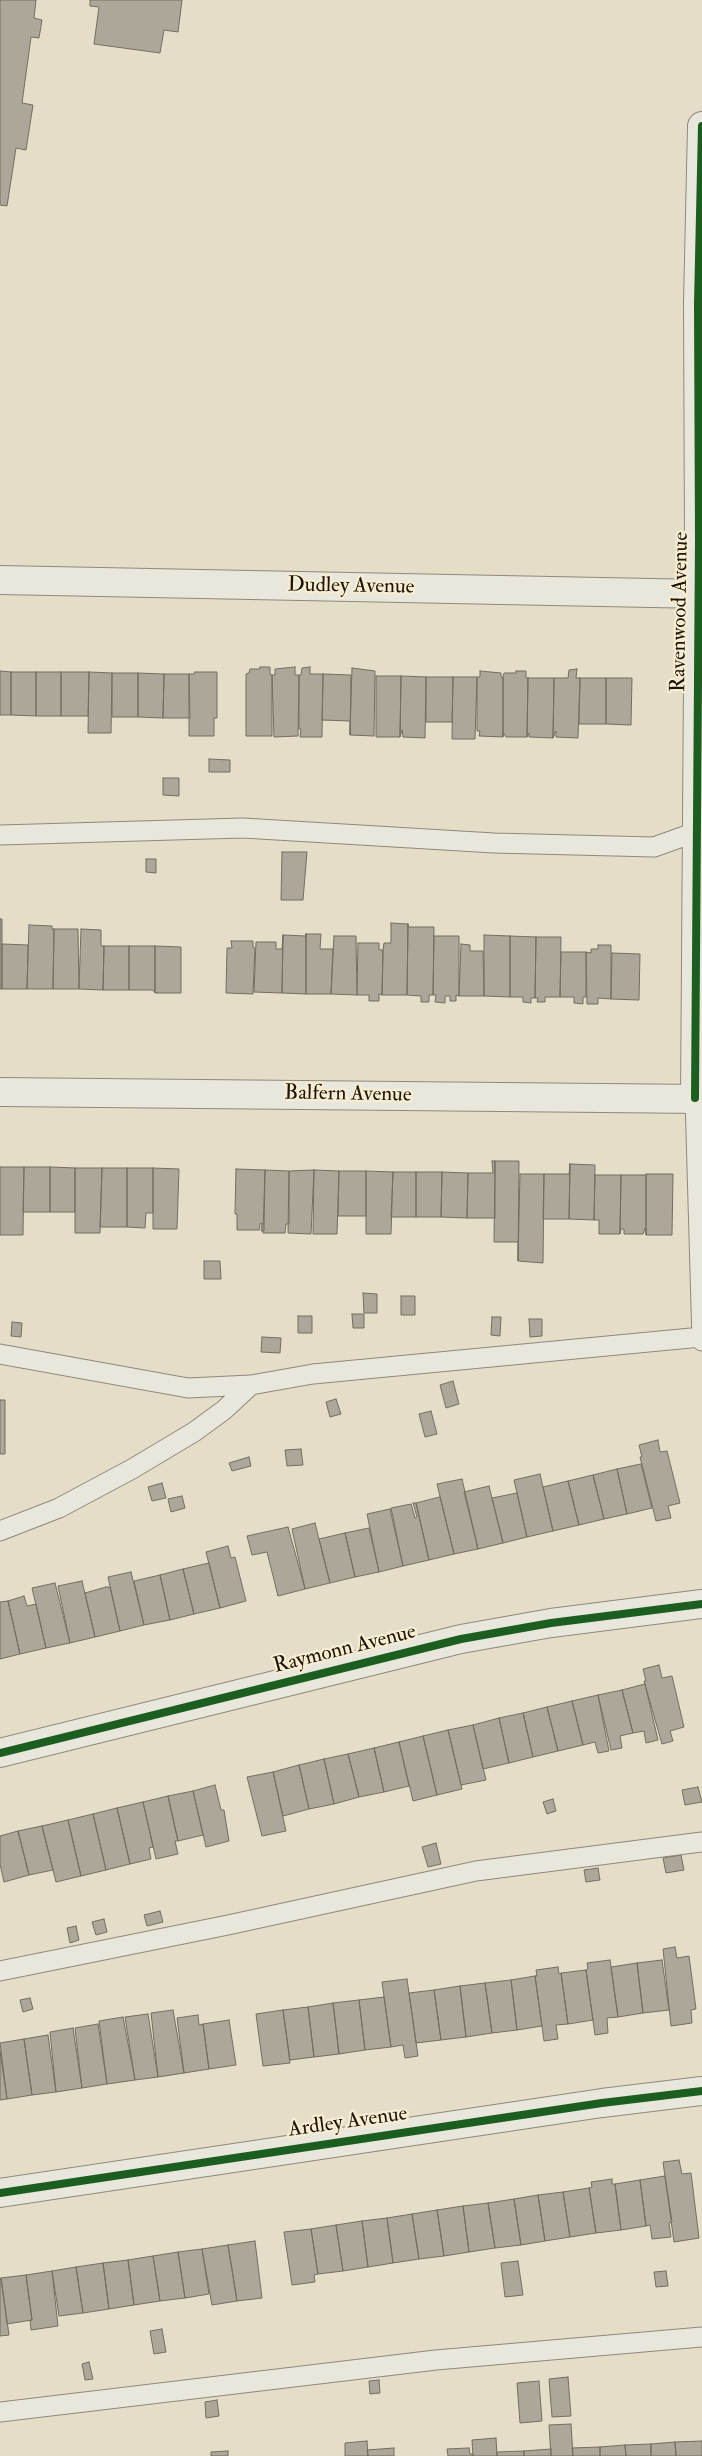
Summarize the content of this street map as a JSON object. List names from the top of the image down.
{
  "streets": {
    "street": [
      "Dudley Avenue",
      "Ravenwood Avenue",
      "Balfern Avenue",
      "Raymonn Avenue",
      "Ardley Avenue"
    ]
  },
  "crossings": [
    ["Dudley Avenue", "Ravenwood Avenue"],
    ["Ravenwood Avenue", "Balfern Avenue"]
  ]
}
